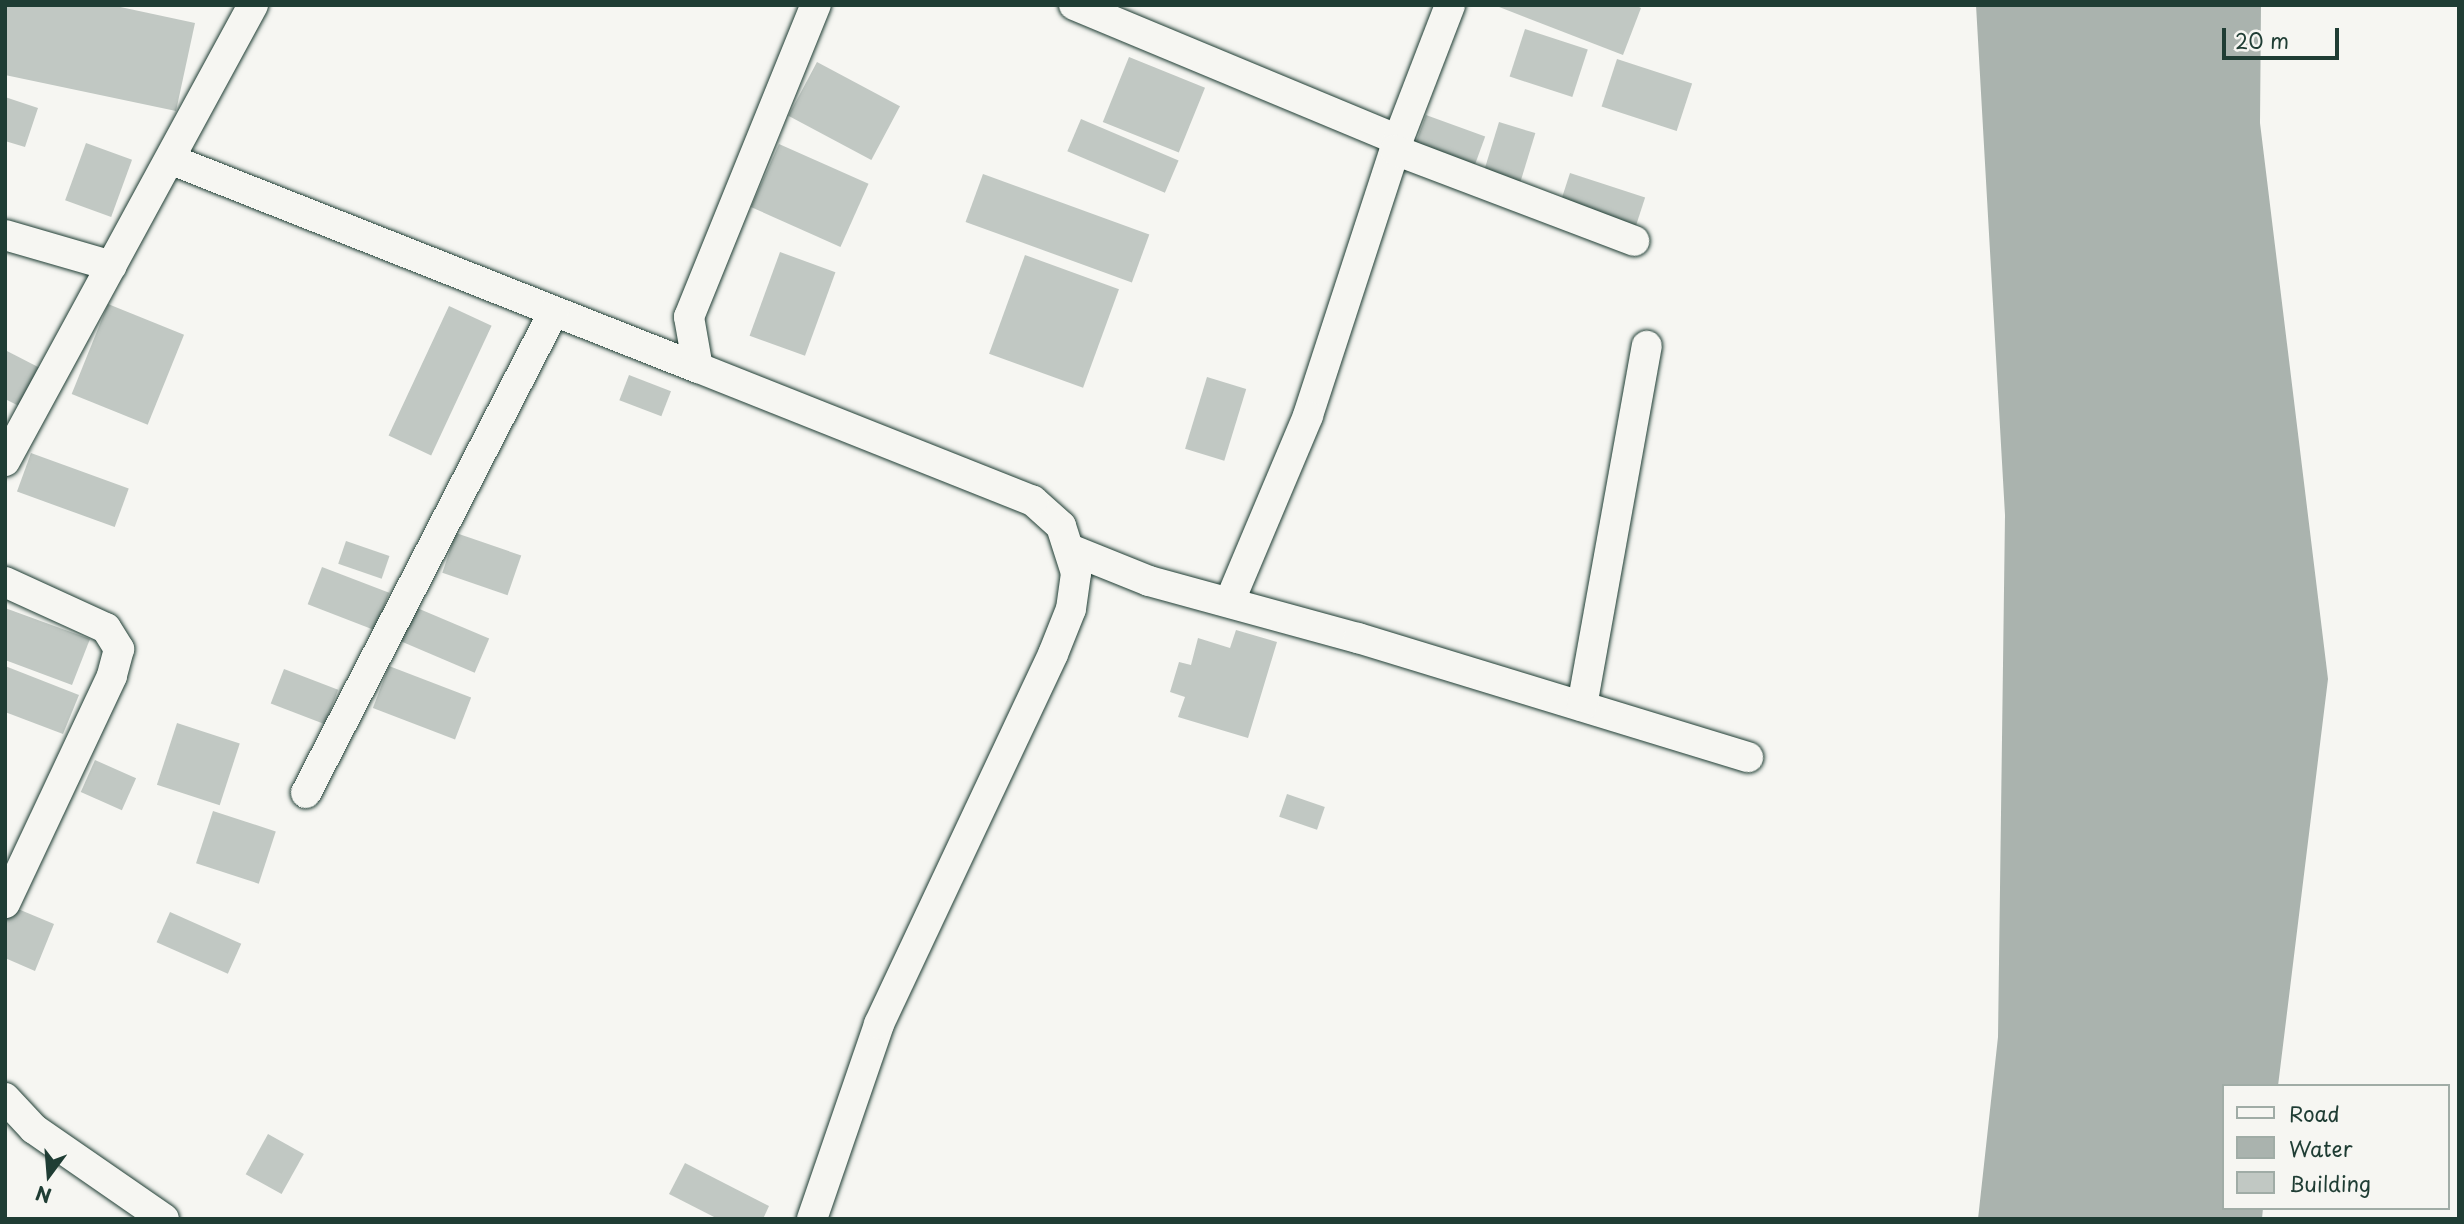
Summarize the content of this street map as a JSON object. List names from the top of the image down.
{
  "legend": ["Road", "Water", "Building"],
  "scale_bar": "20 m",
  "north": "bottom"
}
